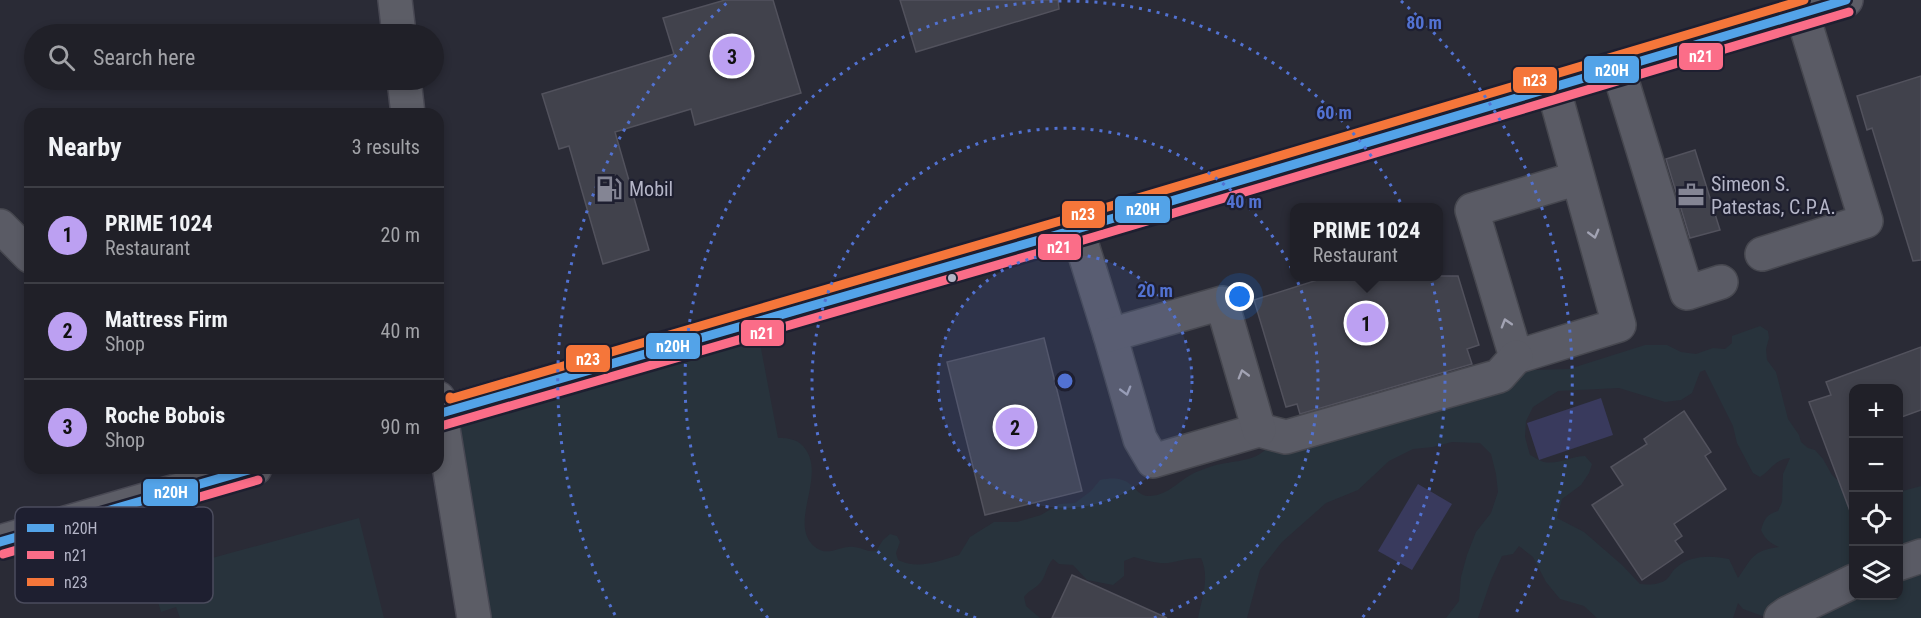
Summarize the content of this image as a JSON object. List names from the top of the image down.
{
  "places": {
    "fuel station": ["Mobil"],
    "office": ["Simeon S. Patestas, C.P.A."]
  },
  "lines": ["transit line n20H", "transit line n23", "transit line n21"],
  "legend": ["n20H", "n21", "n23"],
  "page": {
    "search": "Search here",
    "pins": ["3", "1", "2"],
    "heading": ["Nearby", "3 results"],
    "list": [
      {
        "mark": "1",
        "name": "PRIME 1024",
        "note": "Restaurant",
        "value": "20 m"
      },
      {
        "mark": "2",
        "name": "Mattress Firm",
        "note": "Shop",
        "value": "40 m"
      },
      {
        "mark": "3",
        "name": "Roche Bobois",
        "note": "Shop",
        "value": "90 m"
      }
    ],
    "popup": ["PRIME 1024", "Restaurant"],
    "map_buttons": ["+", "−"]
  },
  "rings": [
    "80 m",
    "60 m",
    "40 m",
    "20 m"
  ]
}
